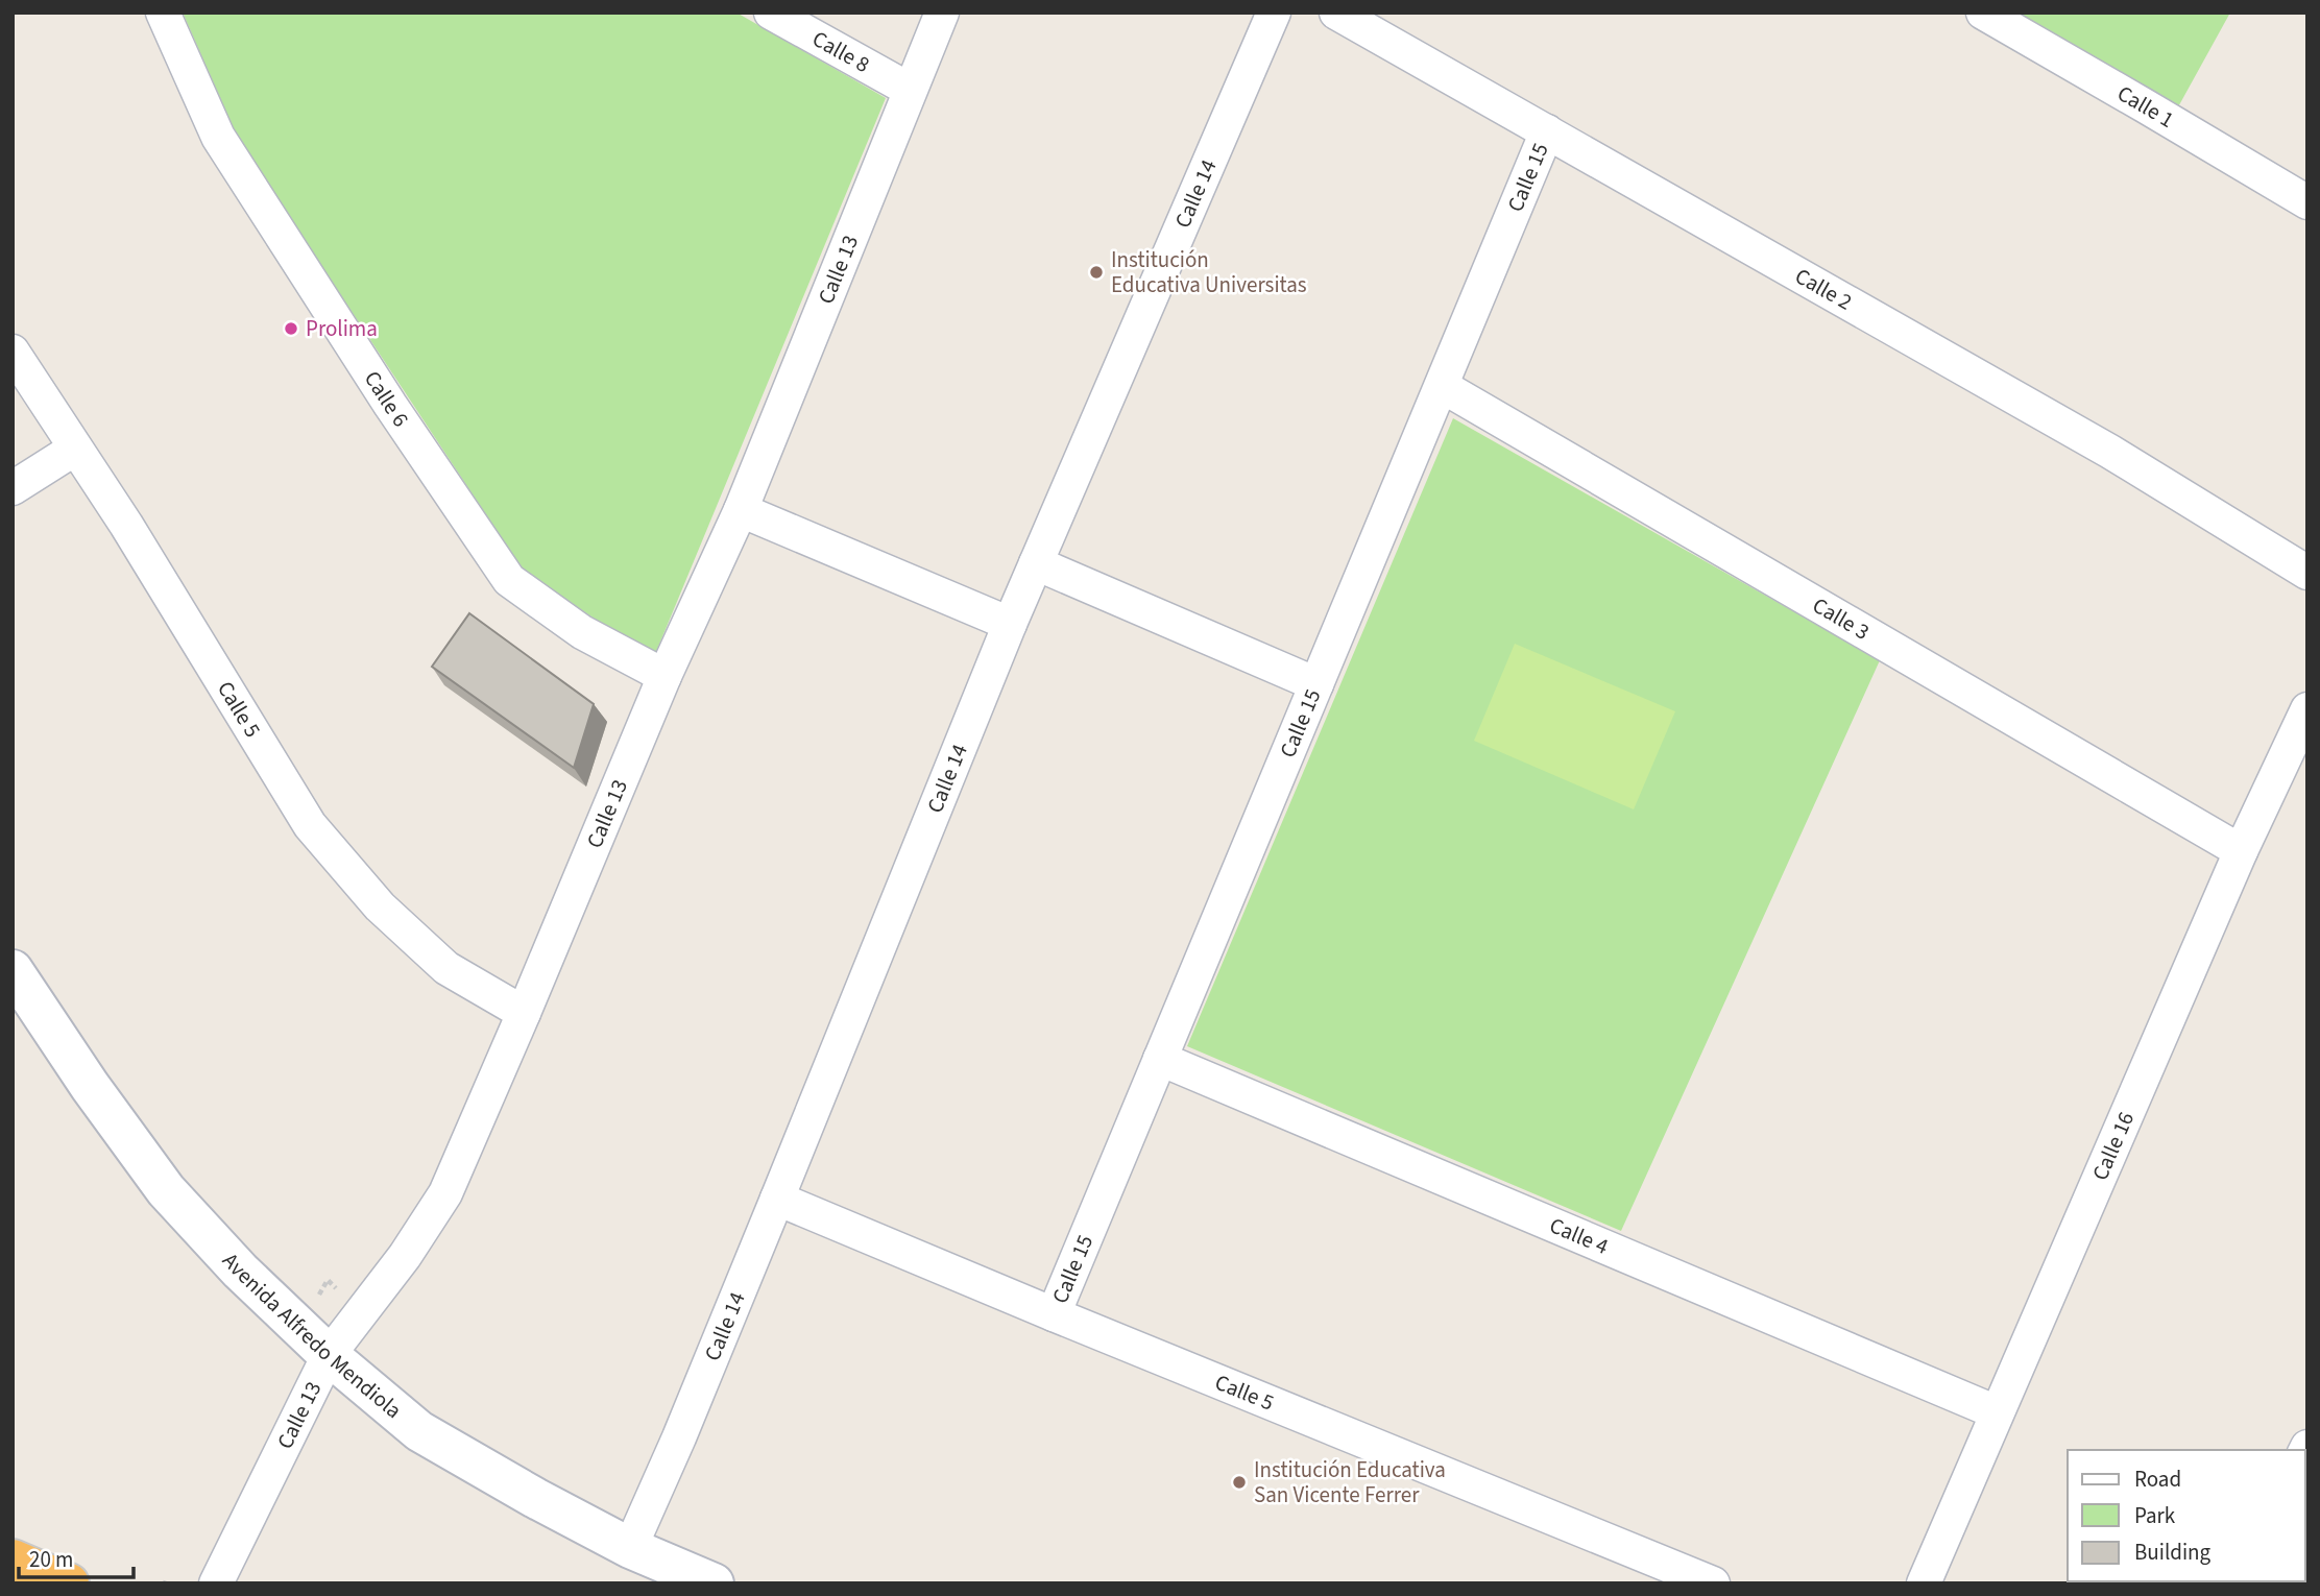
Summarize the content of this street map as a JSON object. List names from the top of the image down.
{
  "streets": {
    "street": [
      "Calle 8",
      "Calle 1",
      "Calle 15",
      "Calle 14",
      "Calle 13",
      "Calle 2",
      "Calle 6",
      "Calle 3",
      "Calle 5",
      "Calle 16",
      "Calle 4",
      "Avenida Alfredo Mendiola"
    ]
  },
  "crossings": [
    ["Calle 8", "Calle 13"],
    ["Calle 15", "Calle 2"],
    ["Calle 15", "Calle 3"],
    ["Calle 15", "Calle 5"],
    ["Calle 15", "Calle 4"],
    ["Calle 14", "Calle 5"],
    ["Calle 14", "Avenida Alfredo Mendiola"],
    ["Calle 13", "Calle 6"],
    ["Calle 13", "Calle 5"],
    ["Calle 13", "Avenida Alfredo Mendiola"],
    ["Calle 3", "Calle 16"],
    ["Calle 16", "Calle 4"]
  ],
  "places": ["Institución Educativa Universitas", "Prolima", "Institución Educativa San Vicente Ferrer"],
  "legend": ["Road", "Park", "Building"],
  "scale_bar": "20 m"
}
